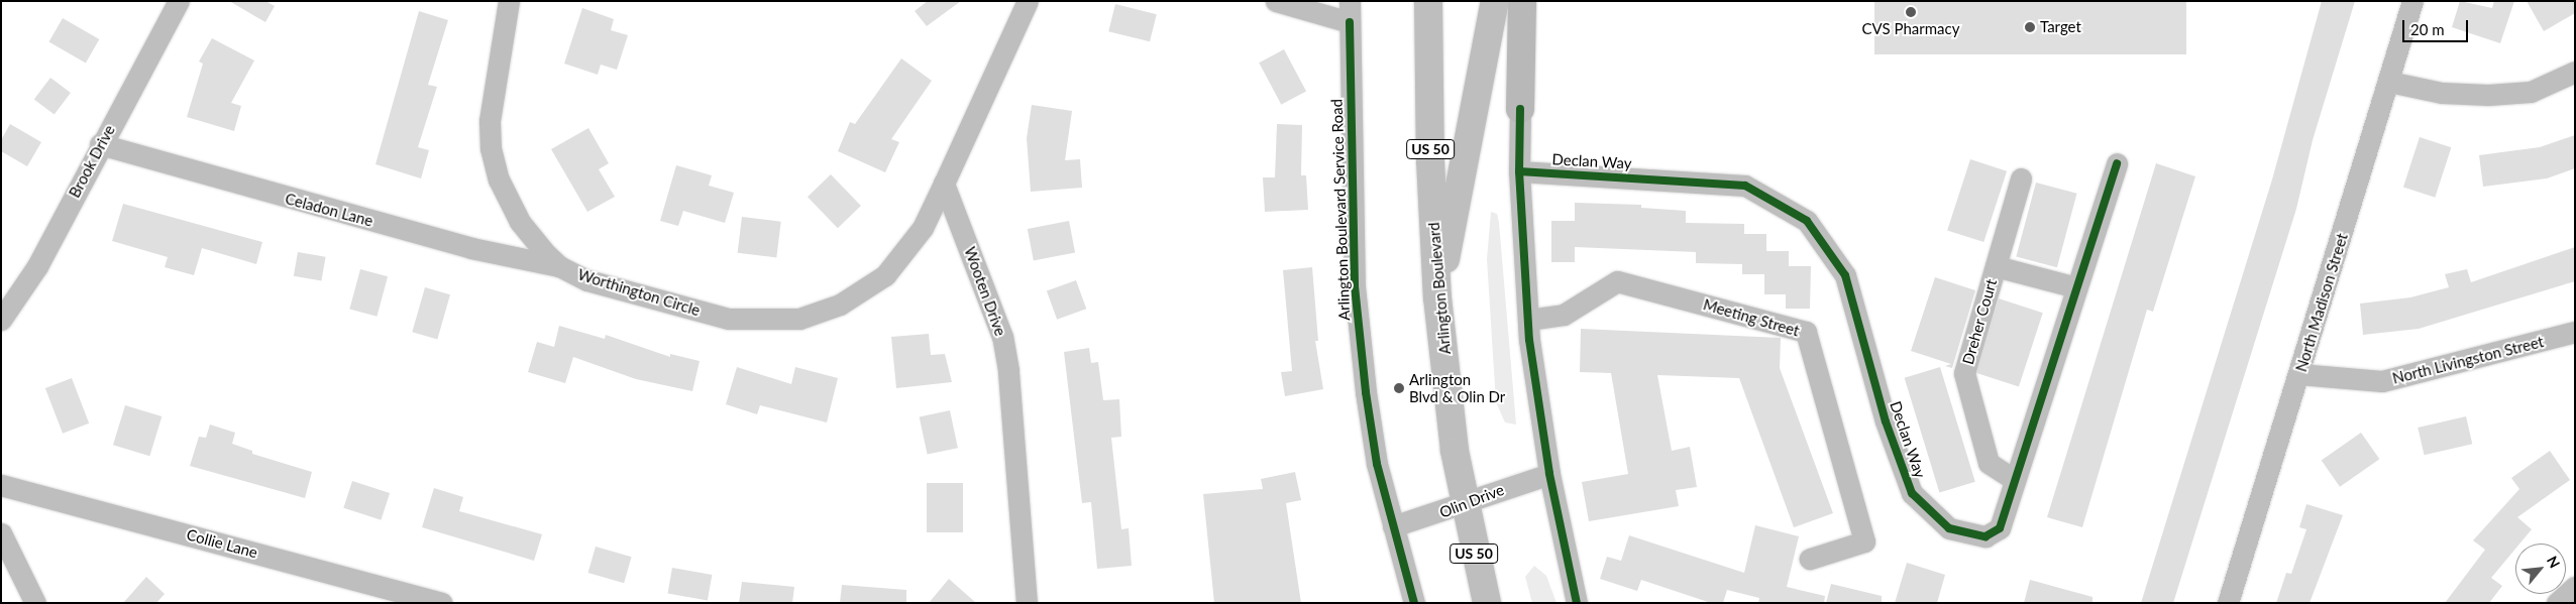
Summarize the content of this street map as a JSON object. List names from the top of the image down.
{
  "streets": {
    "highway": ["US 50", "Arlington Boulevard"],
    "street": [
      "Brook Drive",
      "Declan Way",
      "Celadon Lane",
      "Arlington Boulevard Service Road",
      "Wooten Drive",
      "Worthington Circle",
      "North Madison Street",
      "Meeting Street",
      "Dreher Court",
      "North Livingston Street",
      "Olin Drive",
      "Collie Lane"
    ]
  },
  "crossings": [
    ["Brook Drive", "Celadon Lane"],
    ["Declan Way", "Dreher Court"],
    ["Celadon Lane", "Worthington Circle"],
    ["Arlington Boulevard Service Road", "Olin Drive"],
    ["Arlington Boulevard", "Olin Drive"],
    ["Wooten Drive", "Worthington Circle"],
    ["North Madison Street", "North Livingston Street"]
  ],
  "places": ["CVS Pharmacy", "Target", "Arlington Blvd & Olin Dr"],
  "scale_bar": "20 m",
  "north": "top right"
}
